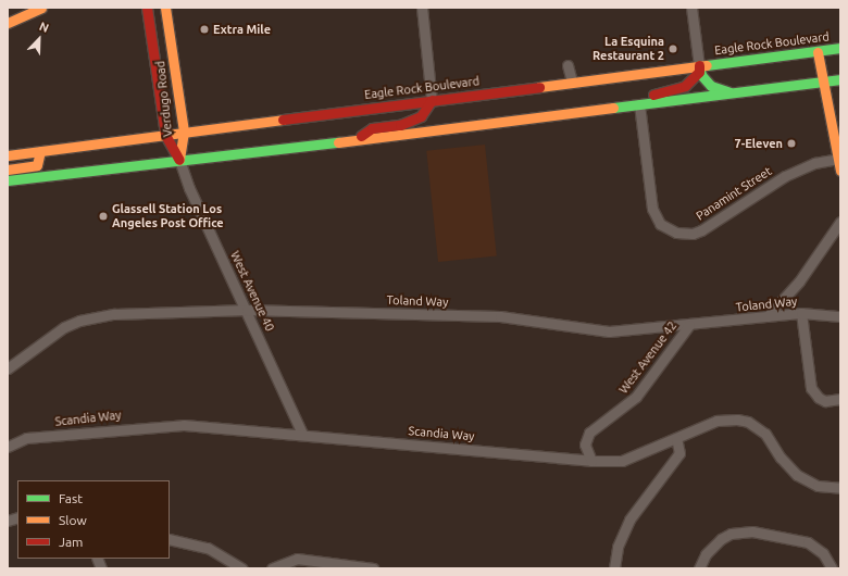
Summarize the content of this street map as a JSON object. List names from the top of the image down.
{
  "streets": {
    "main road": ["Eagle Rock Boulevard", "Verdugo Road"],
    "street": [
      "Panamint Street",
      "West Avenue 40",
      "Toland Way",
      "West Avenue 42",
      "Scandia Way"
    ]
  },
  "crossings": [
    ["Eagle Rock Boulevard", "Verdugo Road"],
    ["Verdugo Road", "West Avenue 40"],
    ["West Avenue 40", "Toland Way"],
    ["West Avenue 40", "Scandia Way"],
    ["Toland Way", "West Avenue 42"],
    ["West Avenue 42", "Scandia Way"]
  ],
  "places": [
    "Extra Mile",
    "La Esquina Restaurant 2",
    "7-Eleven",
    "Glassell Station Los Angeles Post Office"
  ],
  "legend": ["Fast", "Slow", "Jam"],
  "north": "top right"
}
